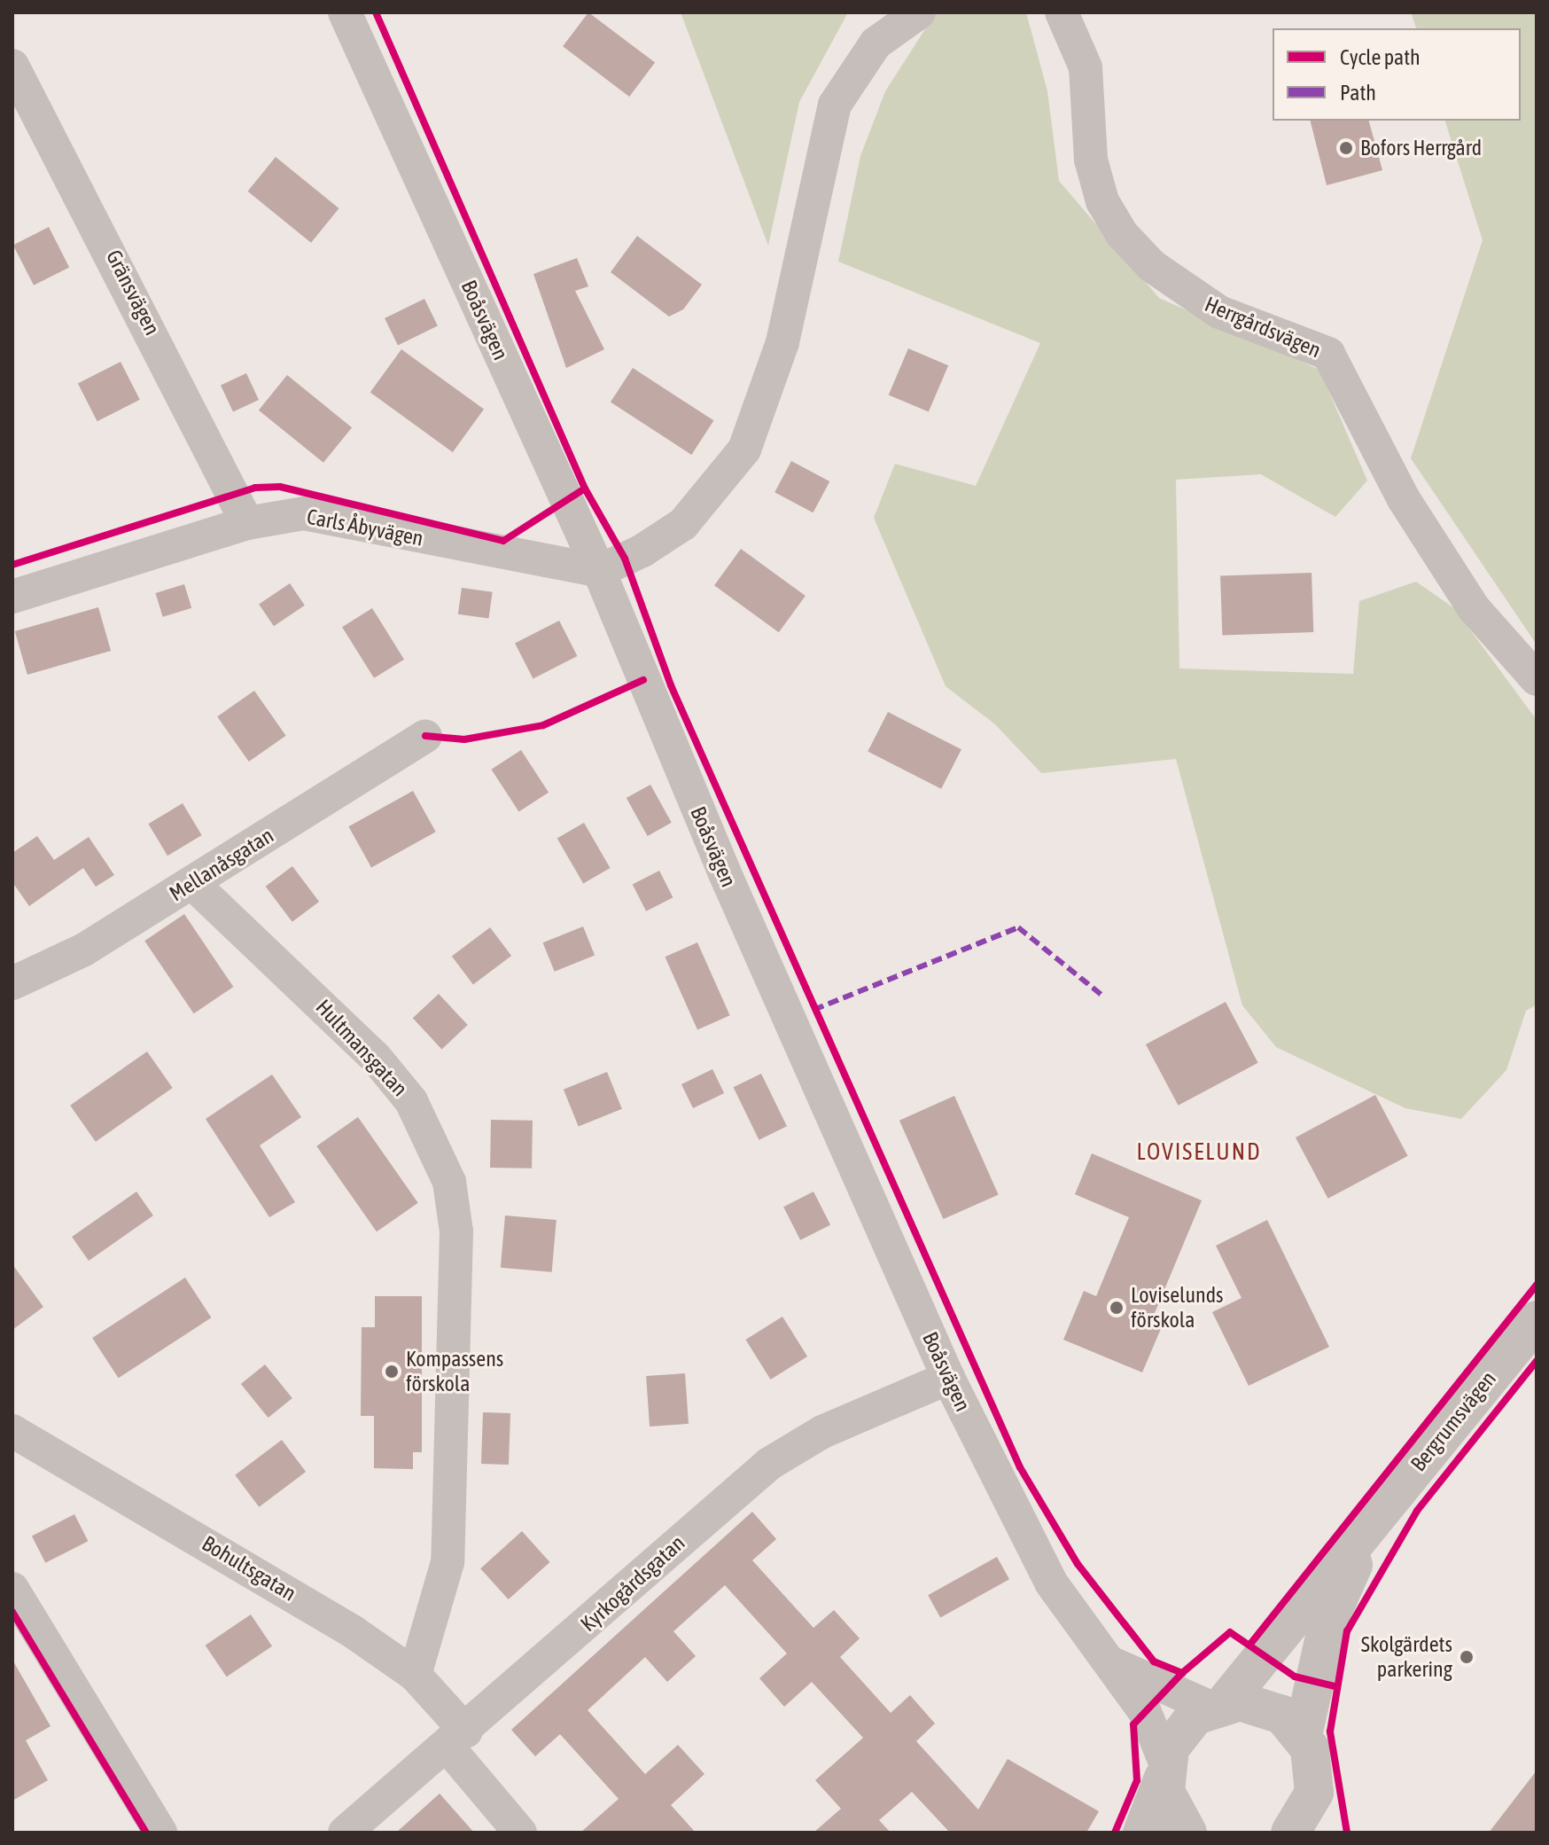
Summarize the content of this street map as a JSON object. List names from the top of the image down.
{
  "streets": {
    "street": [
      "Gränsvägen",
      "Boåsvägen",
      "Herrgårdsvägen",
      "Carls Åbyvägen",
      "Mellanåsgatan",
      "Hultmansgatan",
      "Bergrumsvägen",
      "Bohultsgatan",
      "Kyrkogårdsgatan"
    ]
  },
  "crossings": [
    ["Gränsvägen", "Carls Åbyvägen"],
    ["Boåsvägen", "Carls Åbyvägen"],
    ["Boåsvägen", "Bergrumsvägen"],
    ["Boåsvägen", "Kyrkogårdsgatan"],
    ["Mellanåsgatan", "Hultmansgatan"],
    ["Hultmansgatan", "Bohultsgatan"],
    ["Bohultsgatan", "Kyrkogårdsgatan"]
  ],
  "districts": ["LOVISELUND"],
  "places": [
    "Bofors Herrgård",
    "Loviselunds förskola",
    "Kompassens förskola",
    "Skolgärdets parkering"
  ],
  "legend": ["Cycle path", "Path"]
}
